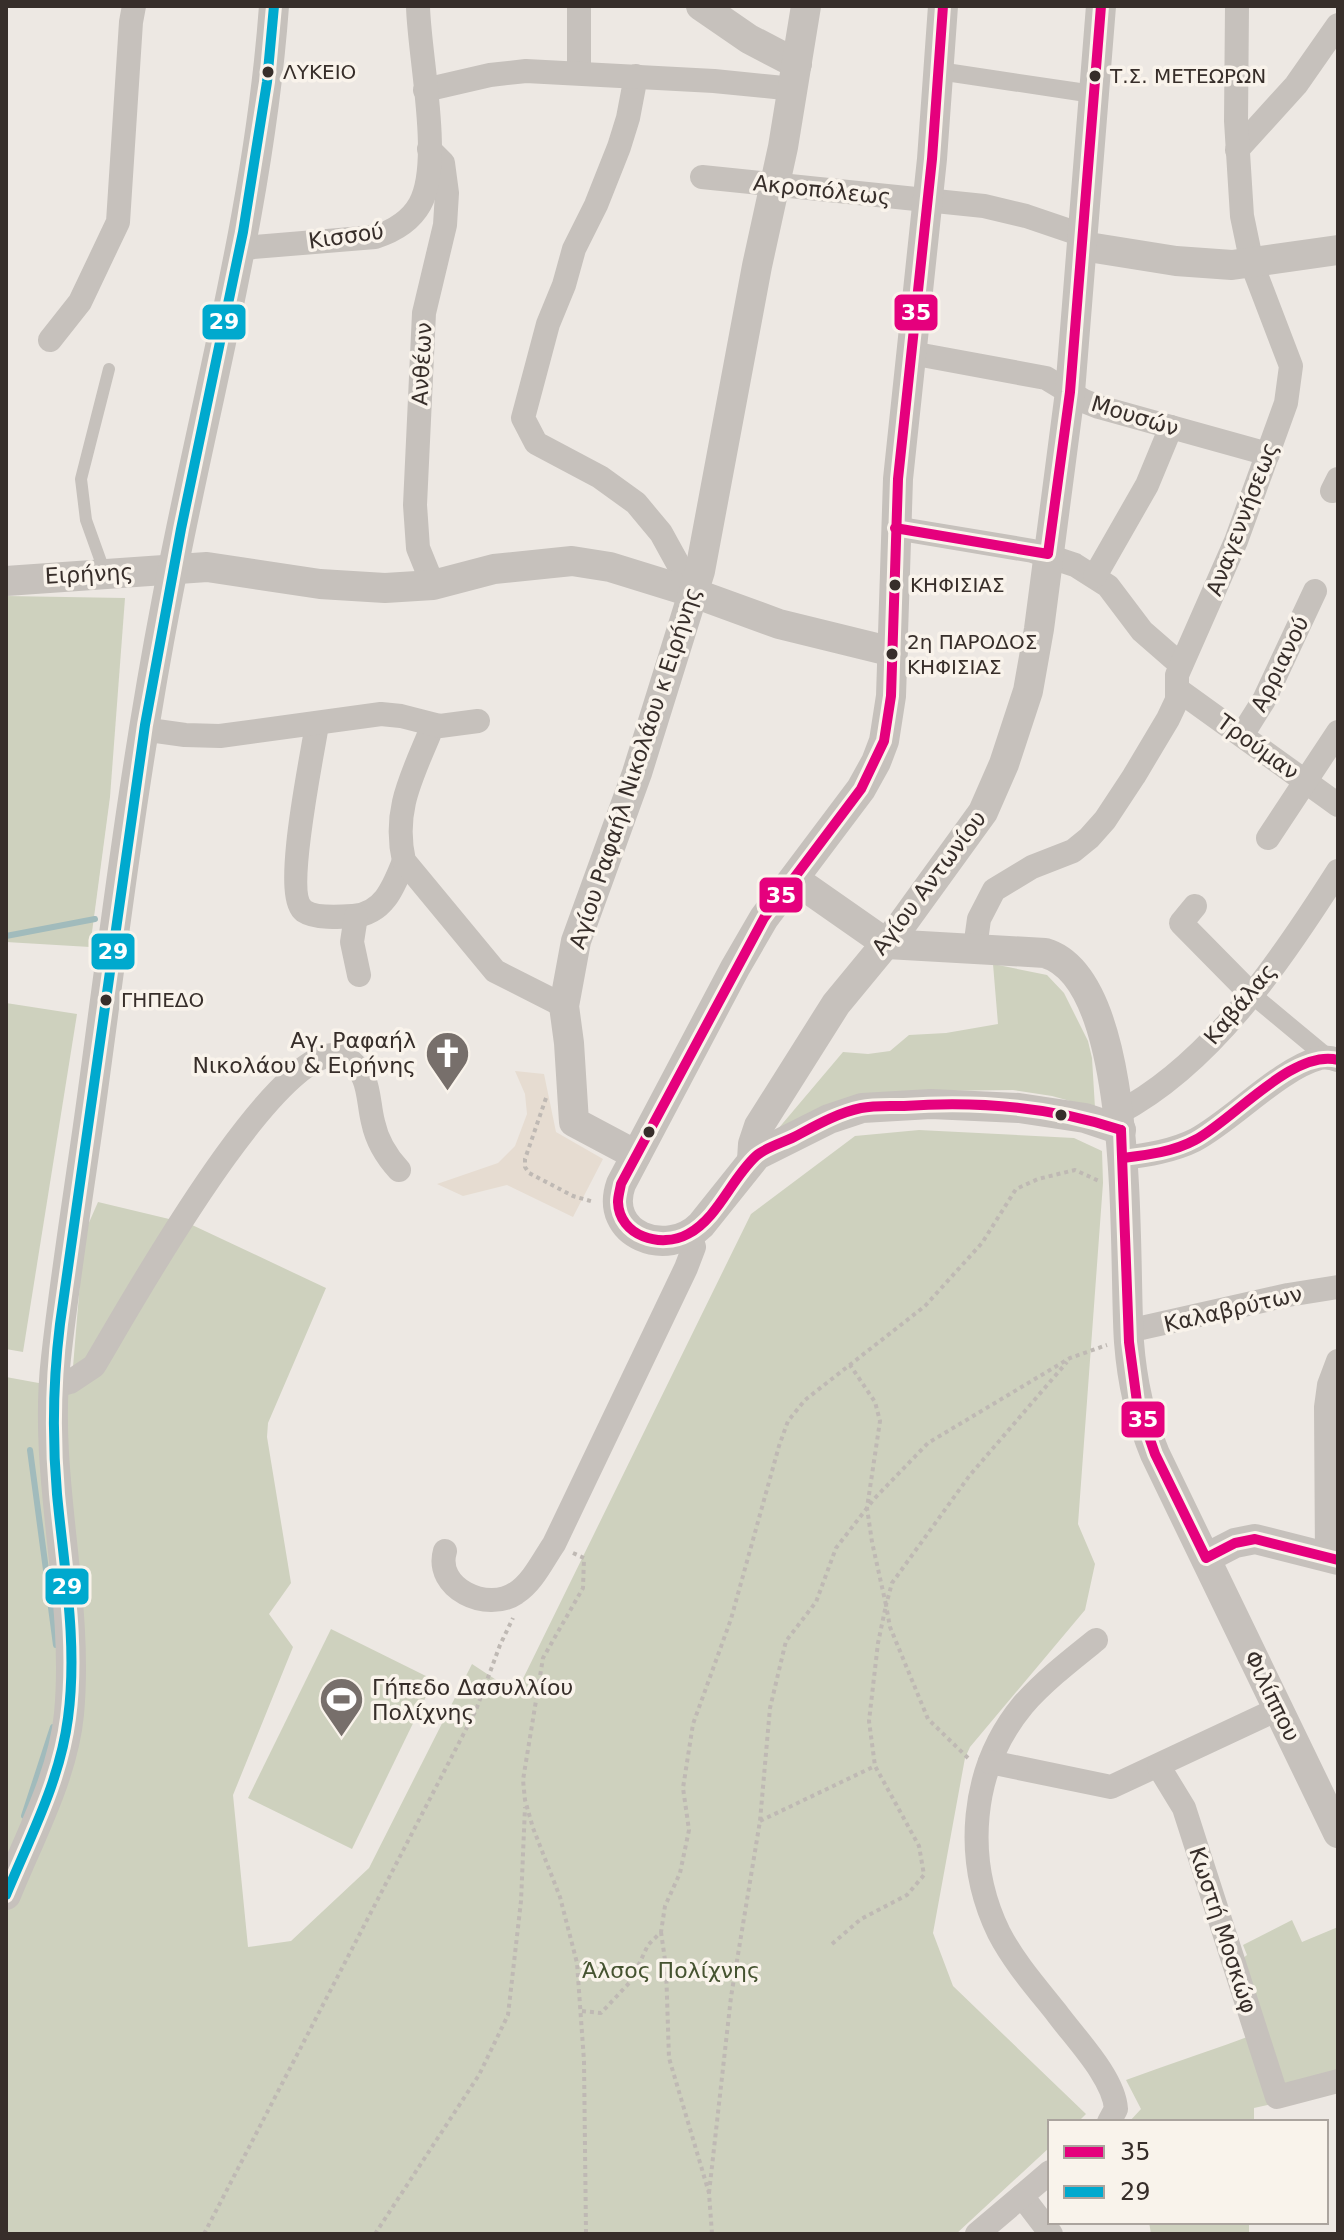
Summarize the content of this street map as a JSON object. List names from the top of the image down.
{
  "streets": {
    "street": [
      "Ακροπόλεως",
      "Κισσού",
      "Ανθέων",
      "Μουσών",
      "Αναγεννήσεως",
      "Ειρήνης",
      "Αρριανού",
      "Τρούμαν",
      "Αγίου Ραφαήλ Νικολάου κ Ειρήνης",
      "Αγίου Αντωνίου",
      "Καβάλας",
      "Καλαβρύτων",
      "Φιλίππου",
      "Κωστή Μοσκώφ"
    ]
  },
  "crossings": [
    ["Ακροπόλεως", "Αναγεννήσεως"],
    ["Ακροπόλεως", "Αγίου Ραφαήλ Νικολάου κ Ειρήνης"],
    ["Ακροπόλεως", "Αγίου Αντωνίου"],
    ["Κισσού", "Ανθέων"],
    ["Ανθέων", "Ειρήνης"],
    ["Μουσών", "Αναγεννήσεως"],
    ["Μουσών", "Αγίου Αντωνίου"],
    ["Αναγεννήσεως", "Τρούμαν"],
    ["Αναγεννήσεως", "Φιλίππου"],
    ["Ειρήνης", "Αγίου Ραφαήλ Νικολάου κ Ειρήνης"],
    ["Αρριανού", "Τρούμαν"],
    ["Αγίου Αντωνίου", "Φιλίππου"],
    ["Καβάλας", "Φιλίππου"],
    ["Καλαβρύτων", "Φιλίππου"]
  ],
  "parks": ["Άλσος Πολίχνης"],
  "places": {
    "other": [
      "ΛΥΚΕΙΟ",
      "Τ.Σ. ΜΕΤΕΩΡΩΝ",
      "ΚΗΦΙΣΙΑΣ",
      "2η ΠΑΡΟΔΟΣ ΚΗΦΙΣΙΑΣ",
      "ΓΗΠΕΔΟ"
    ],
    "church": ["Αγ. Ραφαήλ Νικολάου & Ειρήνης"],
    "sports": ["Γήπεδο Δασυλλίου Πολίχνης"]
  },
  "lines": ["transit line 35", "transit line 29"],
  "legend": ["35", "29"]
}
